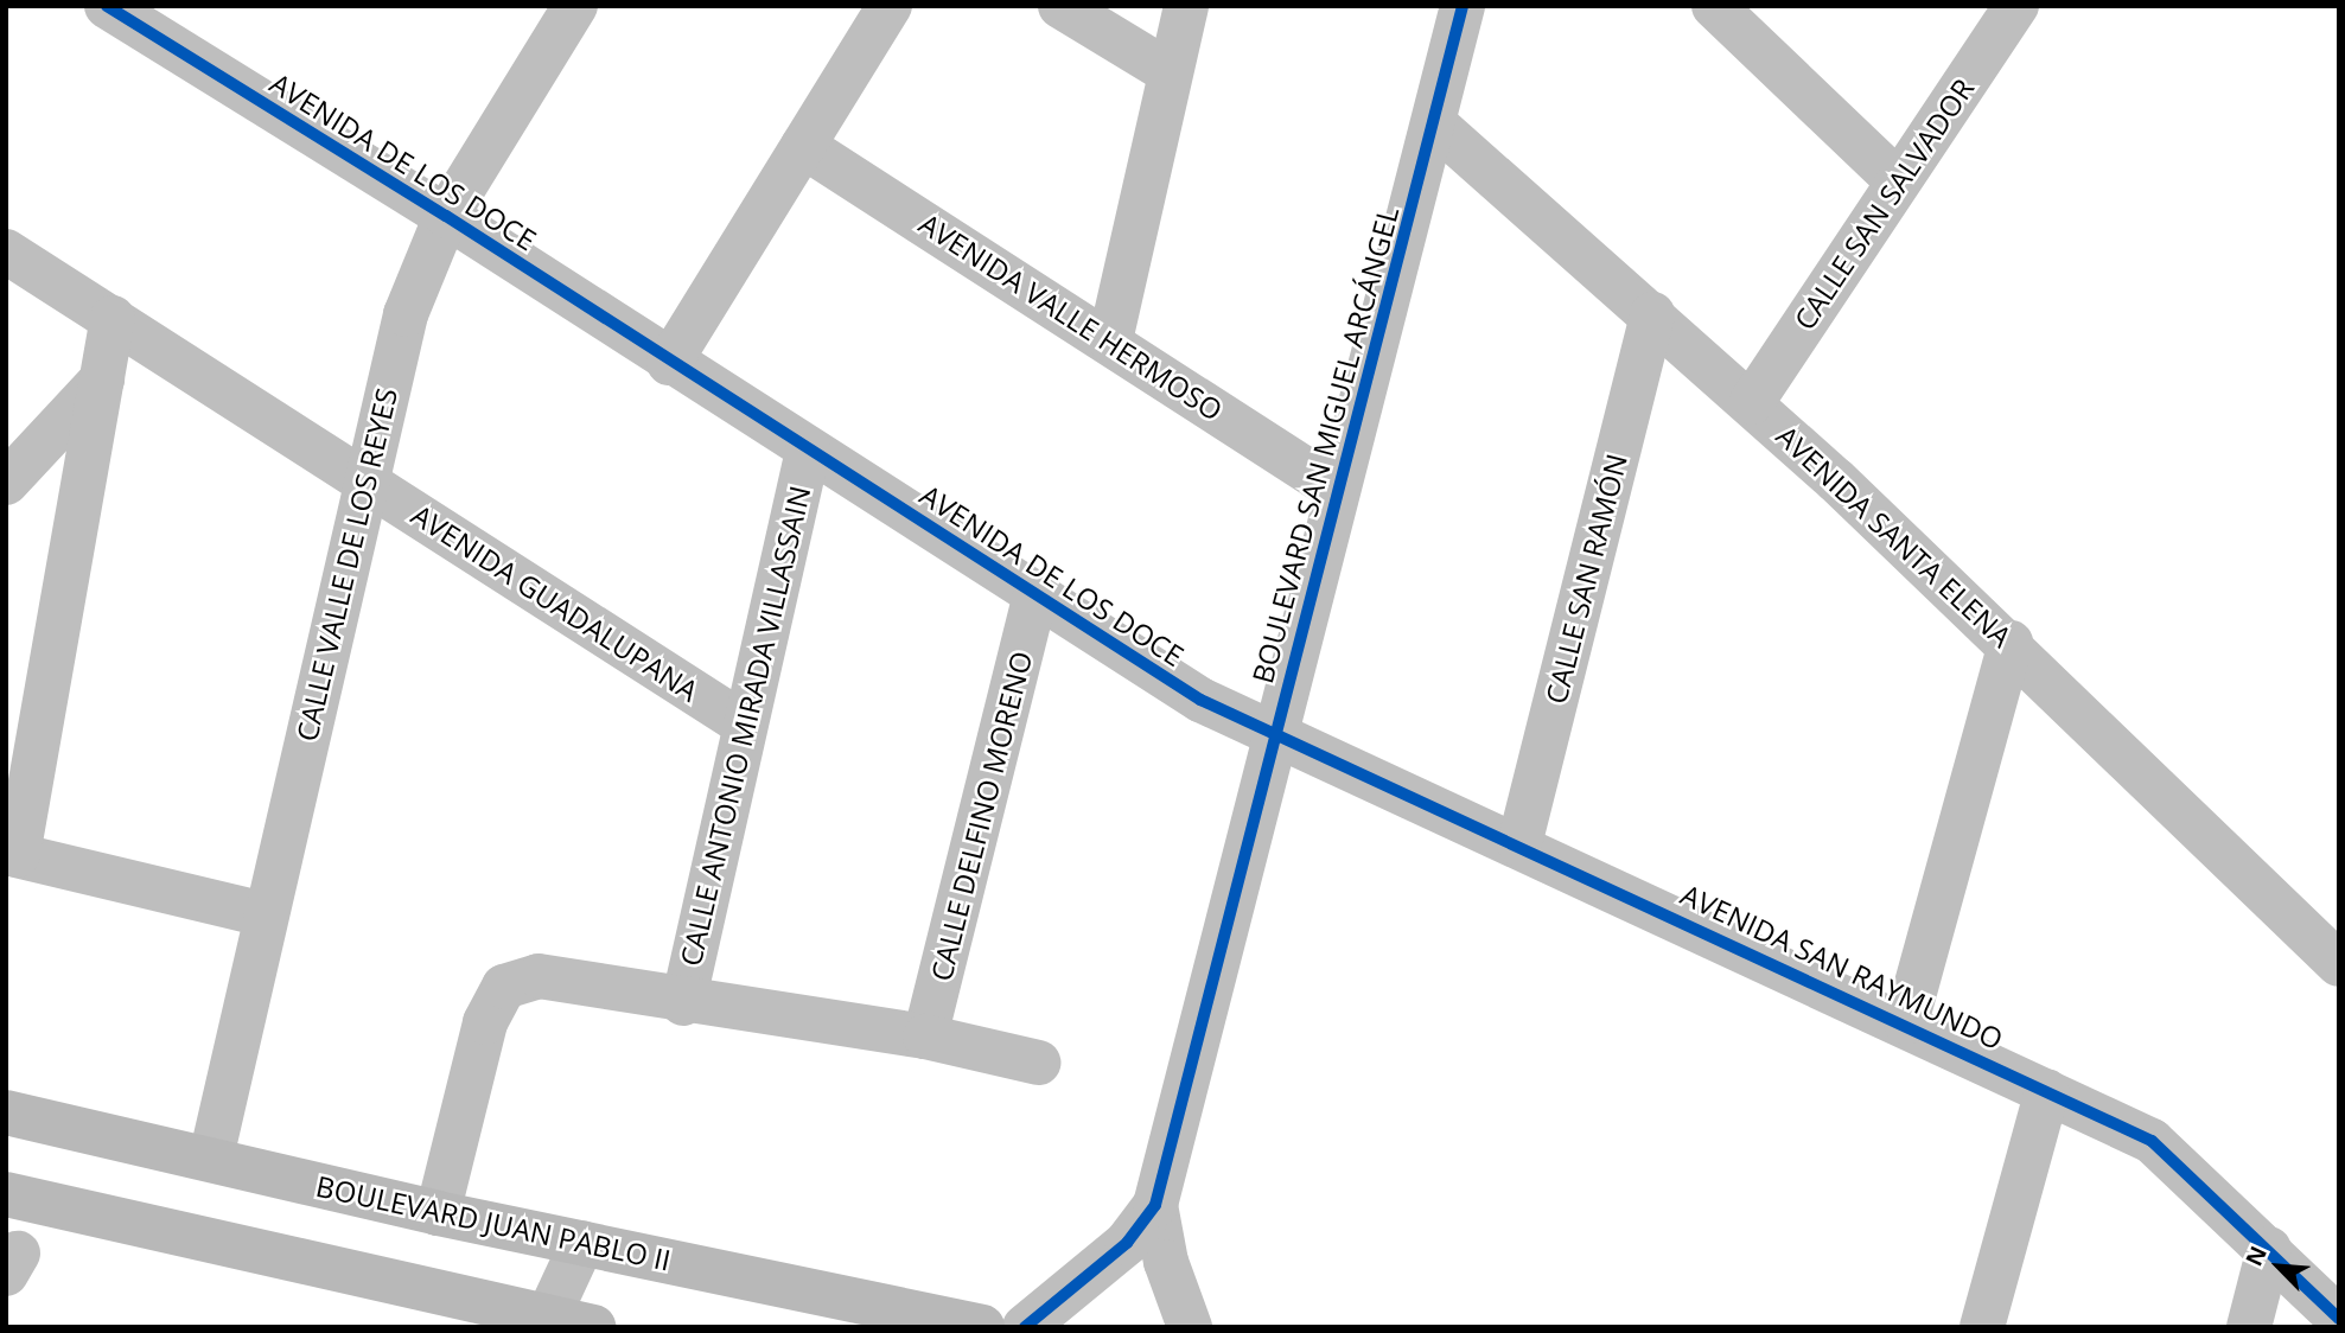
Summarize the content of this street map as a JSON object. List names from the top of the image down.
{
  "streets": {
    "street": [
      "AVENIDA DE LOS DOCE",
      "CALLE SAN SALVADOR",
      "AVENIDA VALLE HERMOSO",
      "BOULEVARD SAN MIGUEL ARCÁNGEL",
      "AVENIDA SANTA ELENA",
      "CALLE VALLE DE LOS REYES",
      "CALLE SAN RAMÓN",
      "AVENIDA GUADALUPANA",
      "CALLE ANTONIO MIRADA VILLASSAIN",
      "CALLE DELFINO MORENO",
      "AVENIDA SAN RAYMUNDO",
      "BOULEVARD JUAN PABLO II"
    ]
  },
  "crossings": [
    ["AVENIDA DE LOS DOCE", "BOULEVARD SAN MIGUEL ARCÁNGEL"],
    ["AVENIDA DE LOS DOCE", "CALLE VALLE DE LOS REYES"],
    ["AVENIDA DE LOS DOCE", "CALLE ANTONIO MIRADA VILLASSAIN"],
    ["AVENIDA DE LOS DOCE", "CALLE DELFINO MORENO"],
    ["AVENIDA DE LOS DOCE", "AVENIDA SAN RAYMUNDO"],
    ["CALLE SAN SALVADOR", "AVENIDA SANTA ELENA"],
    ["AVENIDA VALLE HERMOSO", "BOULEVARD SAN MIGUEL ARCÁNGEL"],
    ["BOULEVARD SAN MIGUEL ARCÁNGEL", "AVENIDA SANTA ELENA"],
    ["BOULEVARD SAN MIGUEL ARCÁNGEL", "AVENIDA SAN RAYMUNDO"],
    ["AVENIDA SANTA ELENA", "CALLE SAN RAMÓN"],
    ["CALLE VALLE DE LOS REYES", "AVENIDA GUADALUPANA"],
    ["CALLE VALLE DE LOS REYES", "BOULEVARD JUAN PABLO II"],
    ["CALLE SAN RAMÓN", "AVENIDA SAN RAYMUNDO"],
    ["AVENIDA GUADALUPANA", "CALLE ANTONIO MIRADA VILLASSAIN"]
  ],
  "north": "top left"
}
